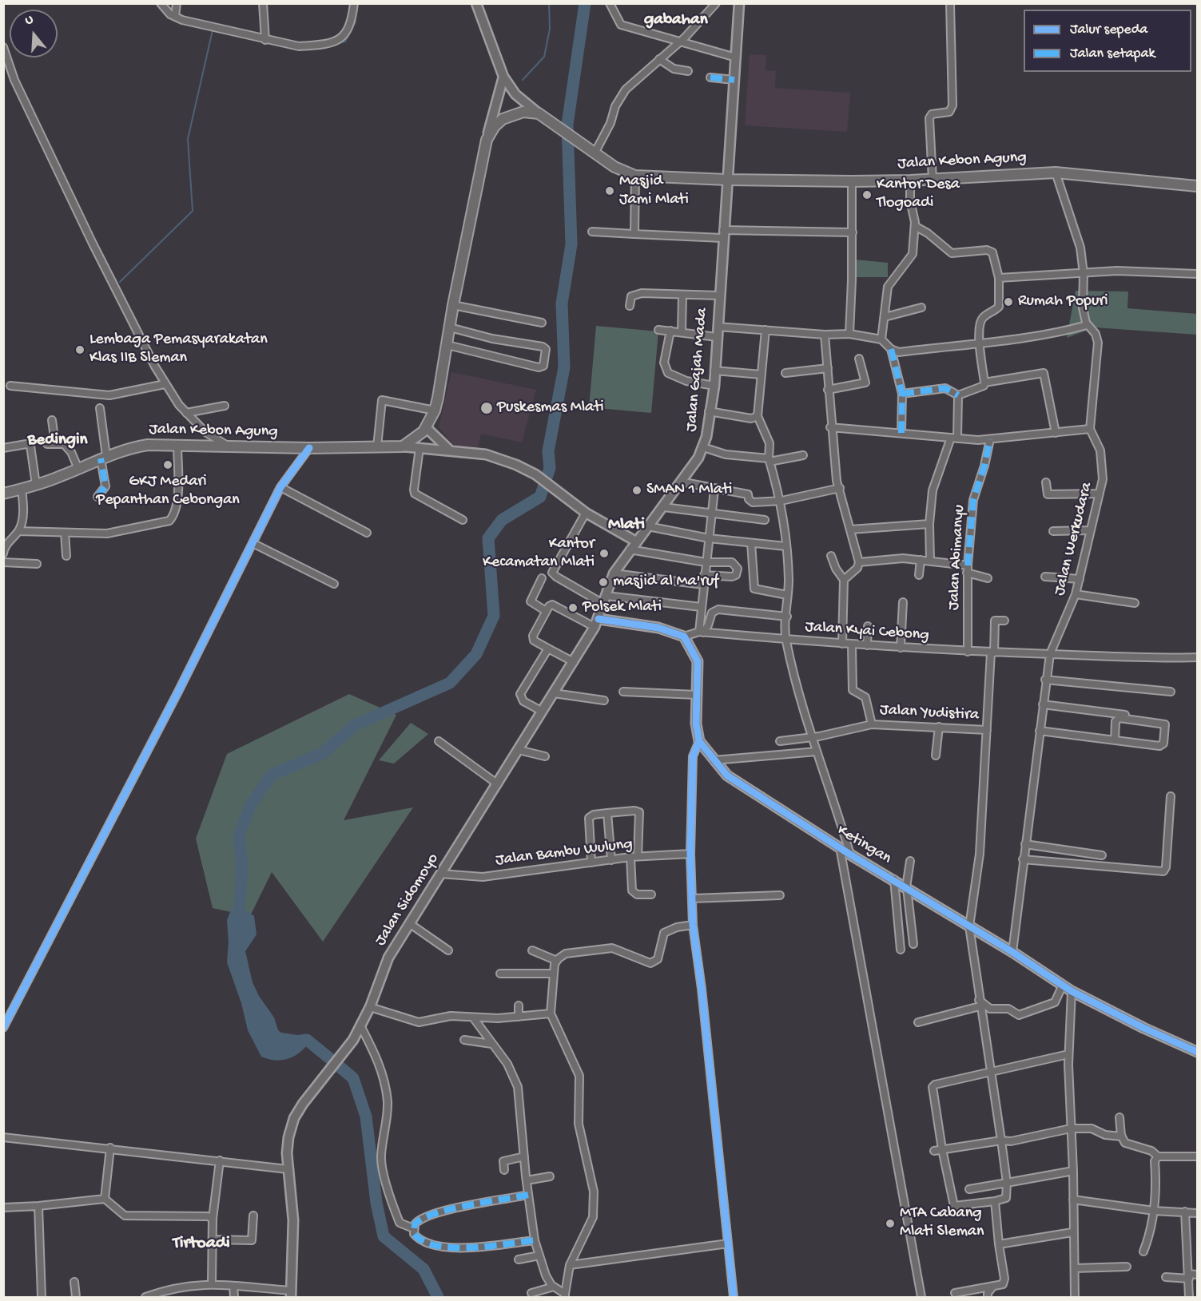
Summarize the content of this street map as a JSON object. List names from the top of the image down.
{
  "streets": {
    "main road": [
      "Jalan Kebon Agung",
      "Jalan Gajah Mada",
      "Ketingan",
      "Jalan Sidomoyo"
    ],
    "street": [
      "Jalan Werkudara",
      "Jalan Abimanyu",
      "Jalan Kyai Cebong",
      "Jalan Yudistira",
      "Jalan Bambu Wulung"
    ]
  },
  "crossings": [
    ["Jalan Kebon Agung", "Jalan Gajah Mada"],
    ["Jalan Gajah Mada", "Jalan Sidomoyo"],
    ["Jalan Werkudara", "Jalan Kyai Cebong"],
    ["Jalan Werkudara", "Ketingan"],
    ["Jalan Abimanyu", "Jalan Kyai Cebong"],
    ["Jalan Kyai Cebong", "Jalan Yudistira"],
    ["Jalan Bambu Wulung", "Jalan Sidomoyo"]
  ],
  "districts": [
    "gabahan",
    "Bedingin",
    "Mlati",
    "Tirtoadi"
  ],
  "places": [
    "Masjid Jami Mlati",
    "Kantor Desa Tlogoadi",
    "Rumah Popuri",
    "Lembaga Pemasyarakatan Klas IIB Sleman",
    "Puskesmas Mlati",
    "GKJ Medari Pepanthan Cebongan",
    "SMAN 1 Mlati",
    "Kantor Kecamatan Mlati",
    "masjid al Ma'ruf",
    "Polsek Mlati",
    "MTA Cabang Mlati Sleman"
  ],
  "legend": ["Jalur sepeda", "Jalan setapak"],
  "north": "top"
}
